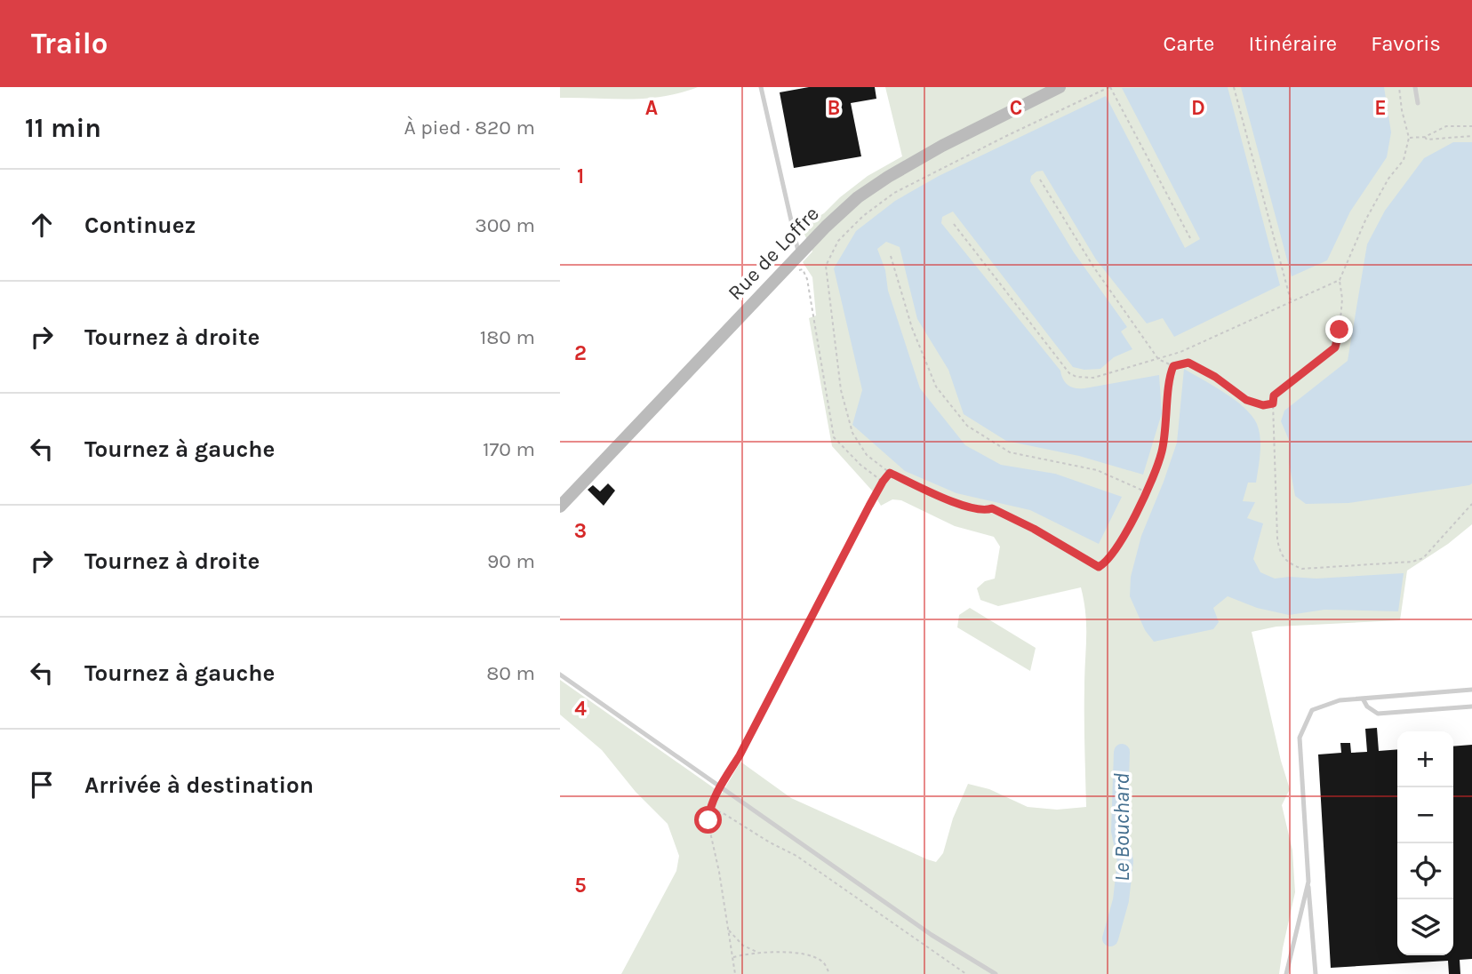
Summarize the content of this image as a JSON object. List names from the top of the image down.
{
  "streets": {
    "main road": ["Rue de Loffre"]
  },
  "water": ["Le Bouchard"],
  "page": {
    "header": "Trailo",
    "nav": ["Carte", "Itinéraire", "Favoris"],
    "heading": ["11 min", "À pied · 820 m"],
    "list": [
      ["Continuez", "300 m"],
      ["Tournez à droite", "180 m"],
      ["Tournez à gauche", "170 m"],
      ["Tournez à droite", "90 m"],
      ["Tournez à gauche", "80 m"],
      "Arrivée à destination"
    ],
    "map_buttons": ["+", "−"]
  },
  "grid": {
    "columns": [
      "A",
      "B",
      "C",
      "D",
      "E"
    ],
    "rows": [
      "1",
      "2",
      "3",
      "4",
      "5"
    ]
  }
}
